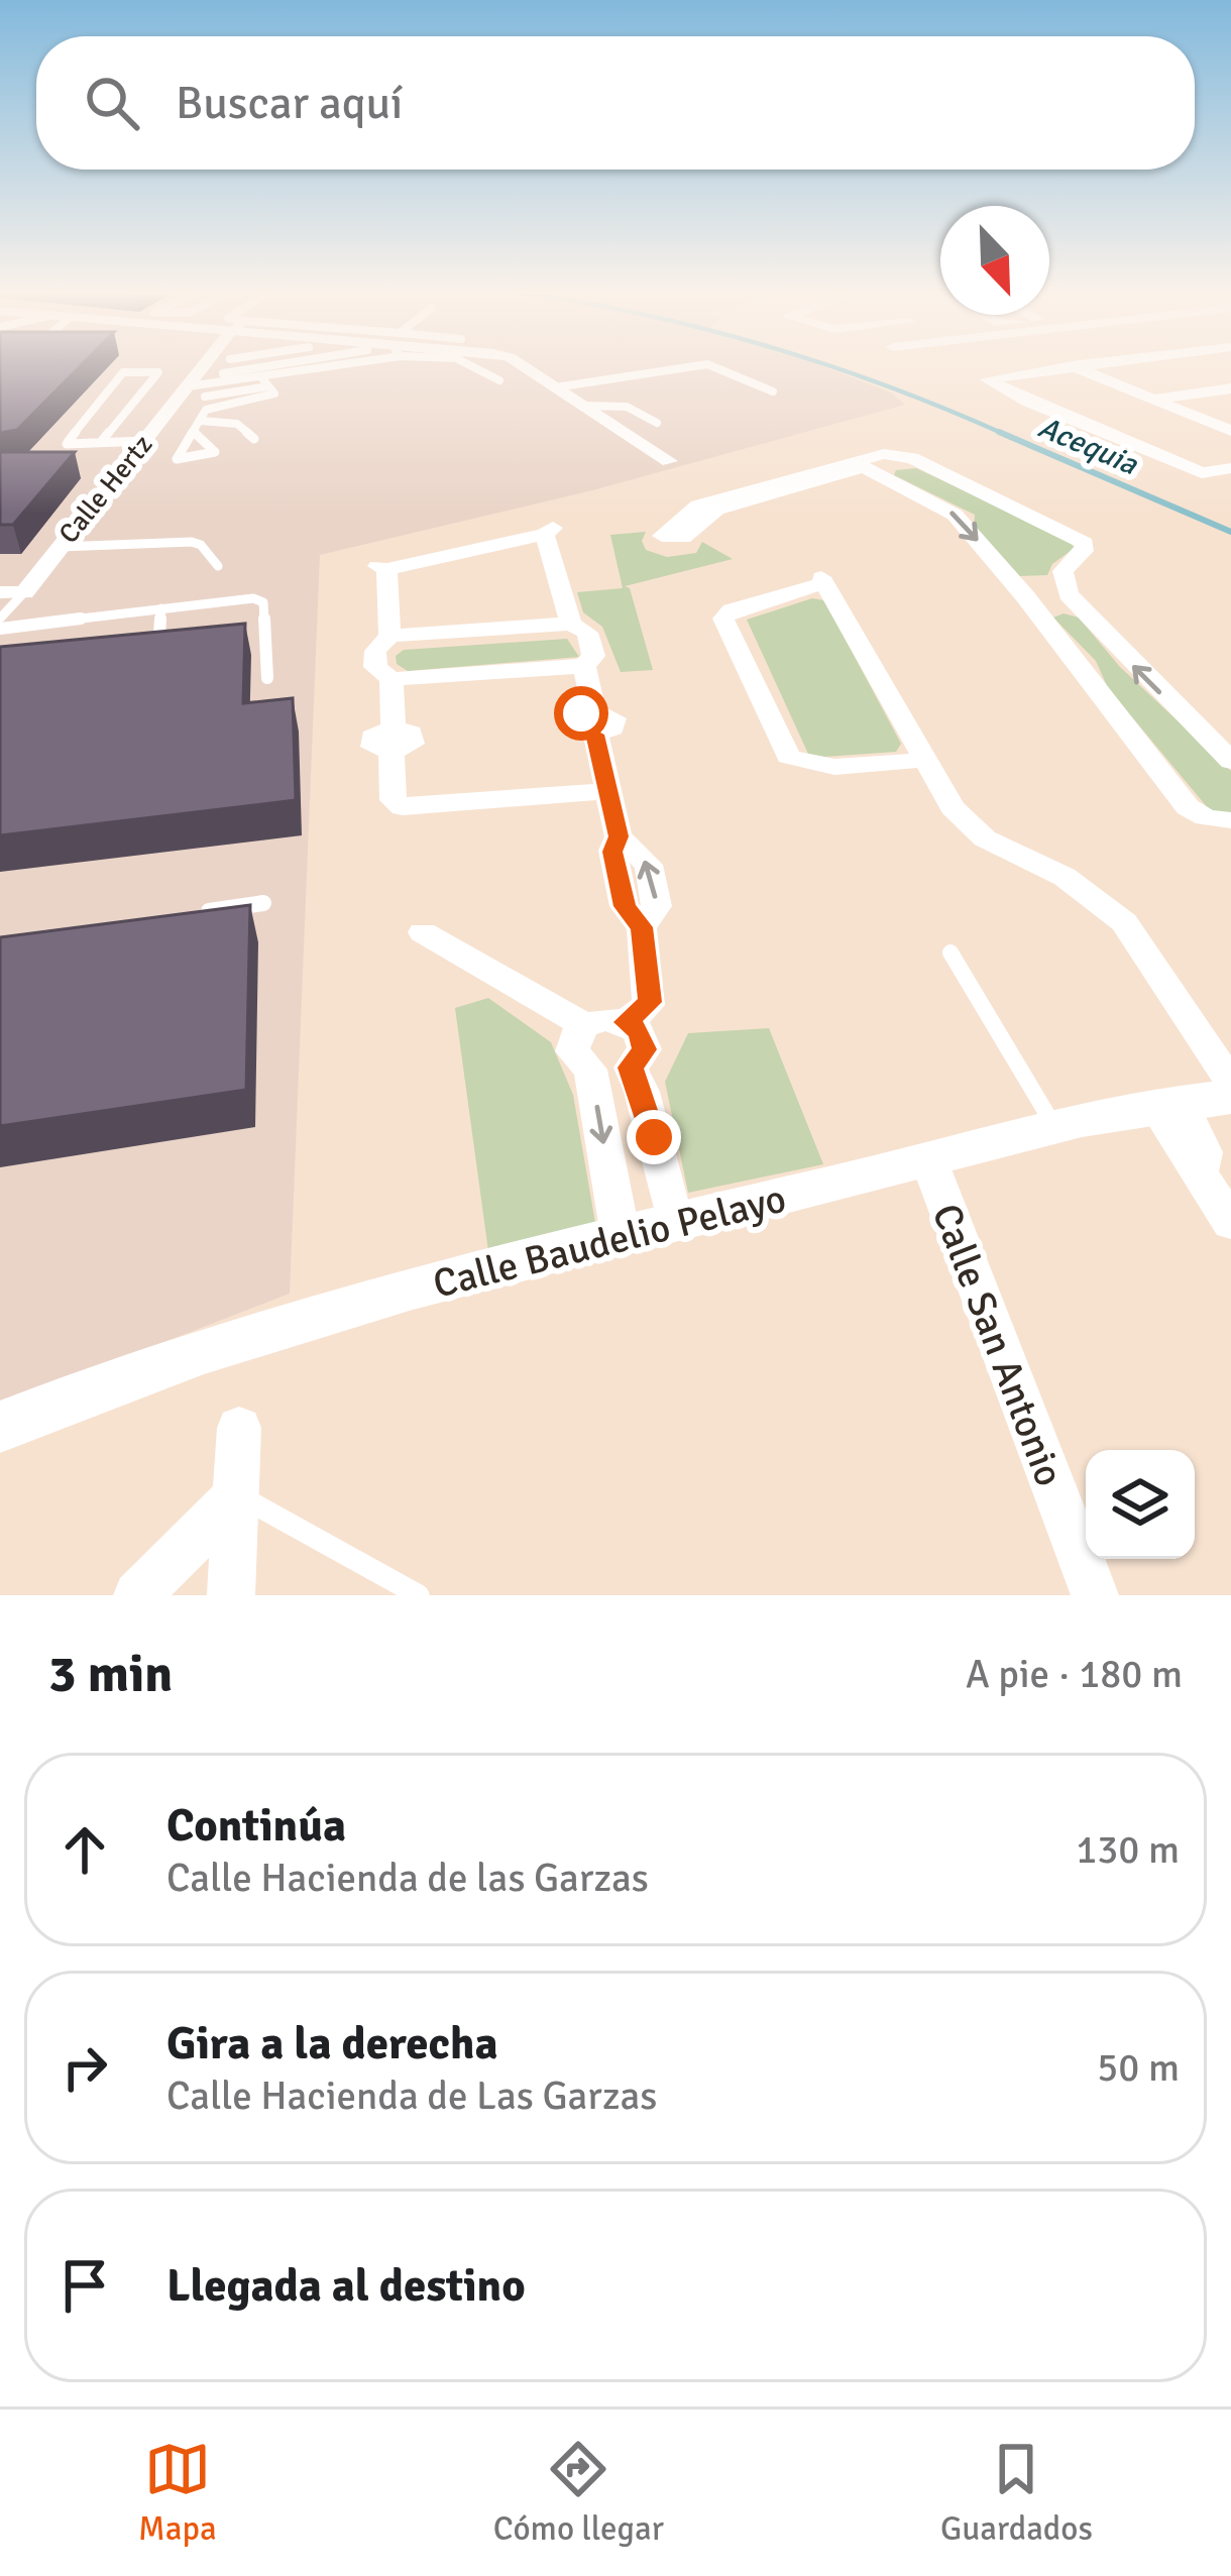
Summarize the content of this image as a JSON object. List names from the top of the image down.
{
  "streets": {
    "street": ["Calle Hertz", "Calle Baudelio Pelayo", "Calle San Antonio"]
  },
  "crossings": [
    ["Calle Baudelio Pelayo", "Calle San Antonio"]
  ],
  "water": ["Acequia"],
  "north": "bottom right",
  "page": {
    "search": "Buscar aquí",
    "heading": ["3 min", "A pie · 180 m"],
    "list": [
      ["Continúa", "Calle Hacienda de las Garzas", "130 m"],
      ["Gira a la derecha", "Calle Hacienda de Las Garzas", "50 m"],
      "Llegada al destino"
    ],
    "nav": ["Mapa", "Cómo llegar", "Guardados"]
  }
}
